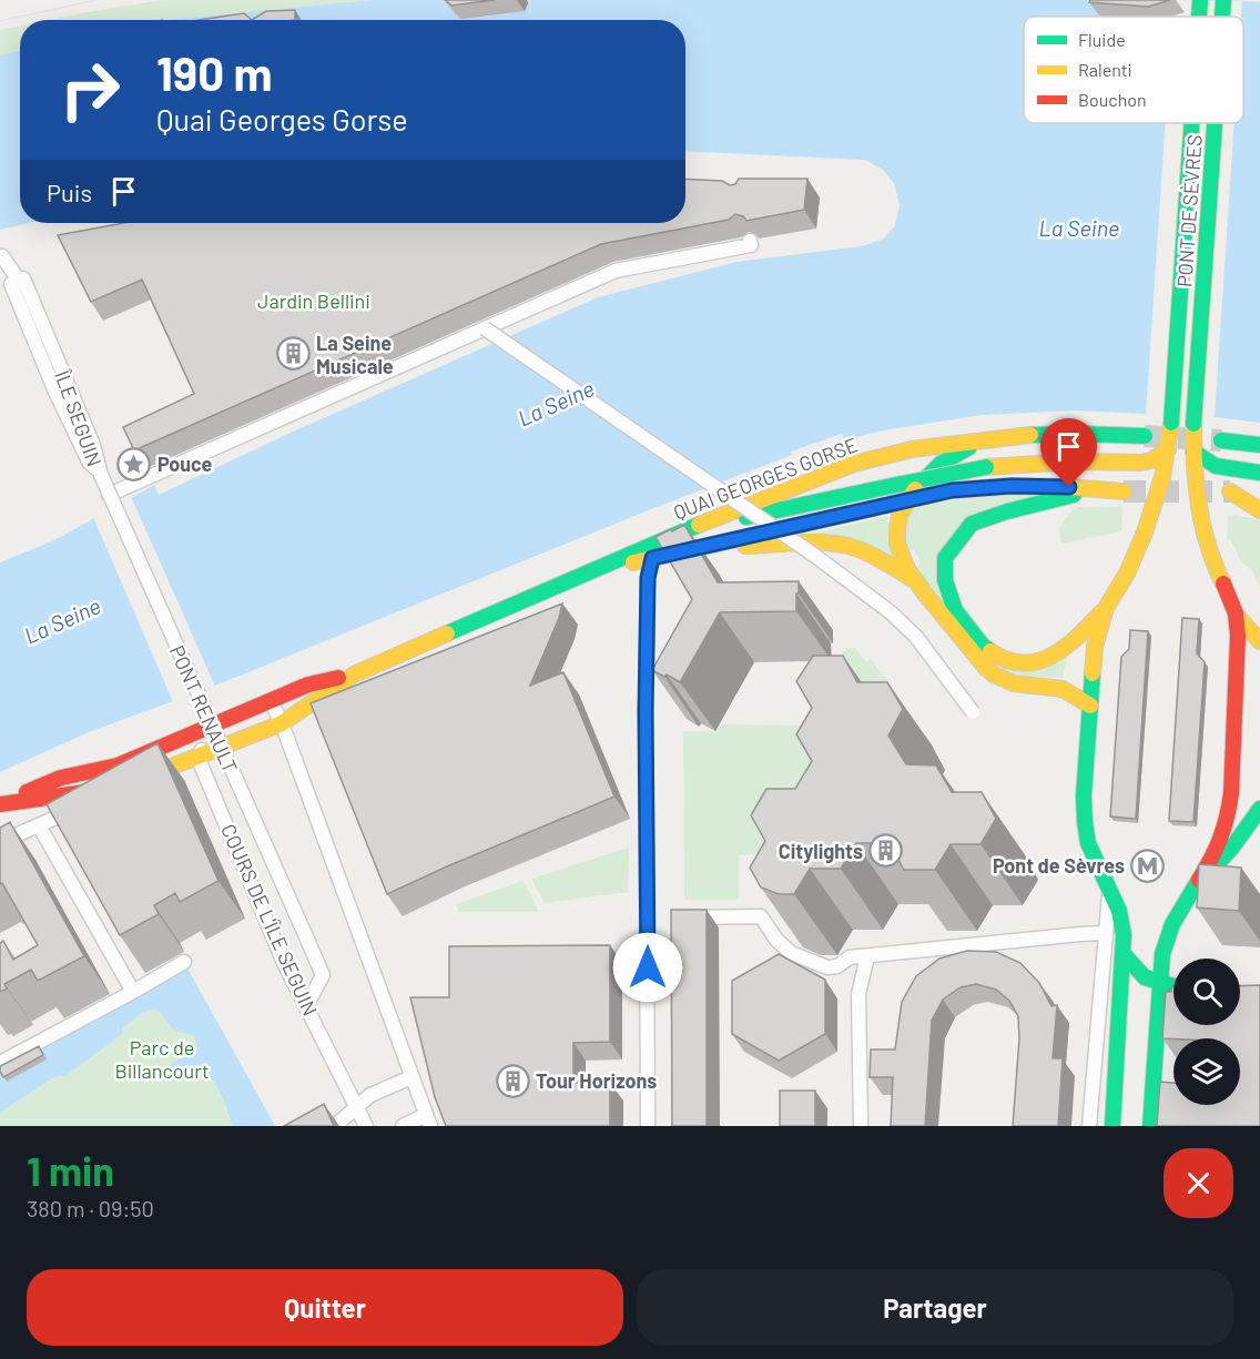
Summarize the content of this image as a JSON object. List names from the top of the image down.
{
  "streets": {
    "main road": ["PONT DE SÈVRES", "QUAI GEORGES GORSE"],
    "street": ["ÎLE SEGUIN", "PONT RENAULT", "COURS DE L'ÎLE SEGUIN"]
  },
  "crossings": [
    ["ÎLE SEGUIN", "PONT RENAULT"],
    ["QUAI GEORGES GORSE", "COURS DE L'ÎLE SEGUIN"],
    ["PONT RENAULT", "COURS DE L'ÎLE SEGUIN"]
  ],
  "water": ["La Seine"],
  "parks": ["Jardin Bellini", "Parc de Billancourt"],
  "places": {
    "building": ["La Seine Musicale", "Citylights", "Tour Horizons"],
    "place": ["Pouce"],
    "metro station": ["Pont de Sèvres"]
  },
  "legend": ["Fluide", "Ralenti", "Bouchon"],
  "page": {
    "turn": ["190 m", "Quai Georges Gorse"],
    "then": "Puis",
    "heading": ["1 min", "380 m · 09:50"],
    "buttons": ["Quitter", "Partager"]
  }
}
